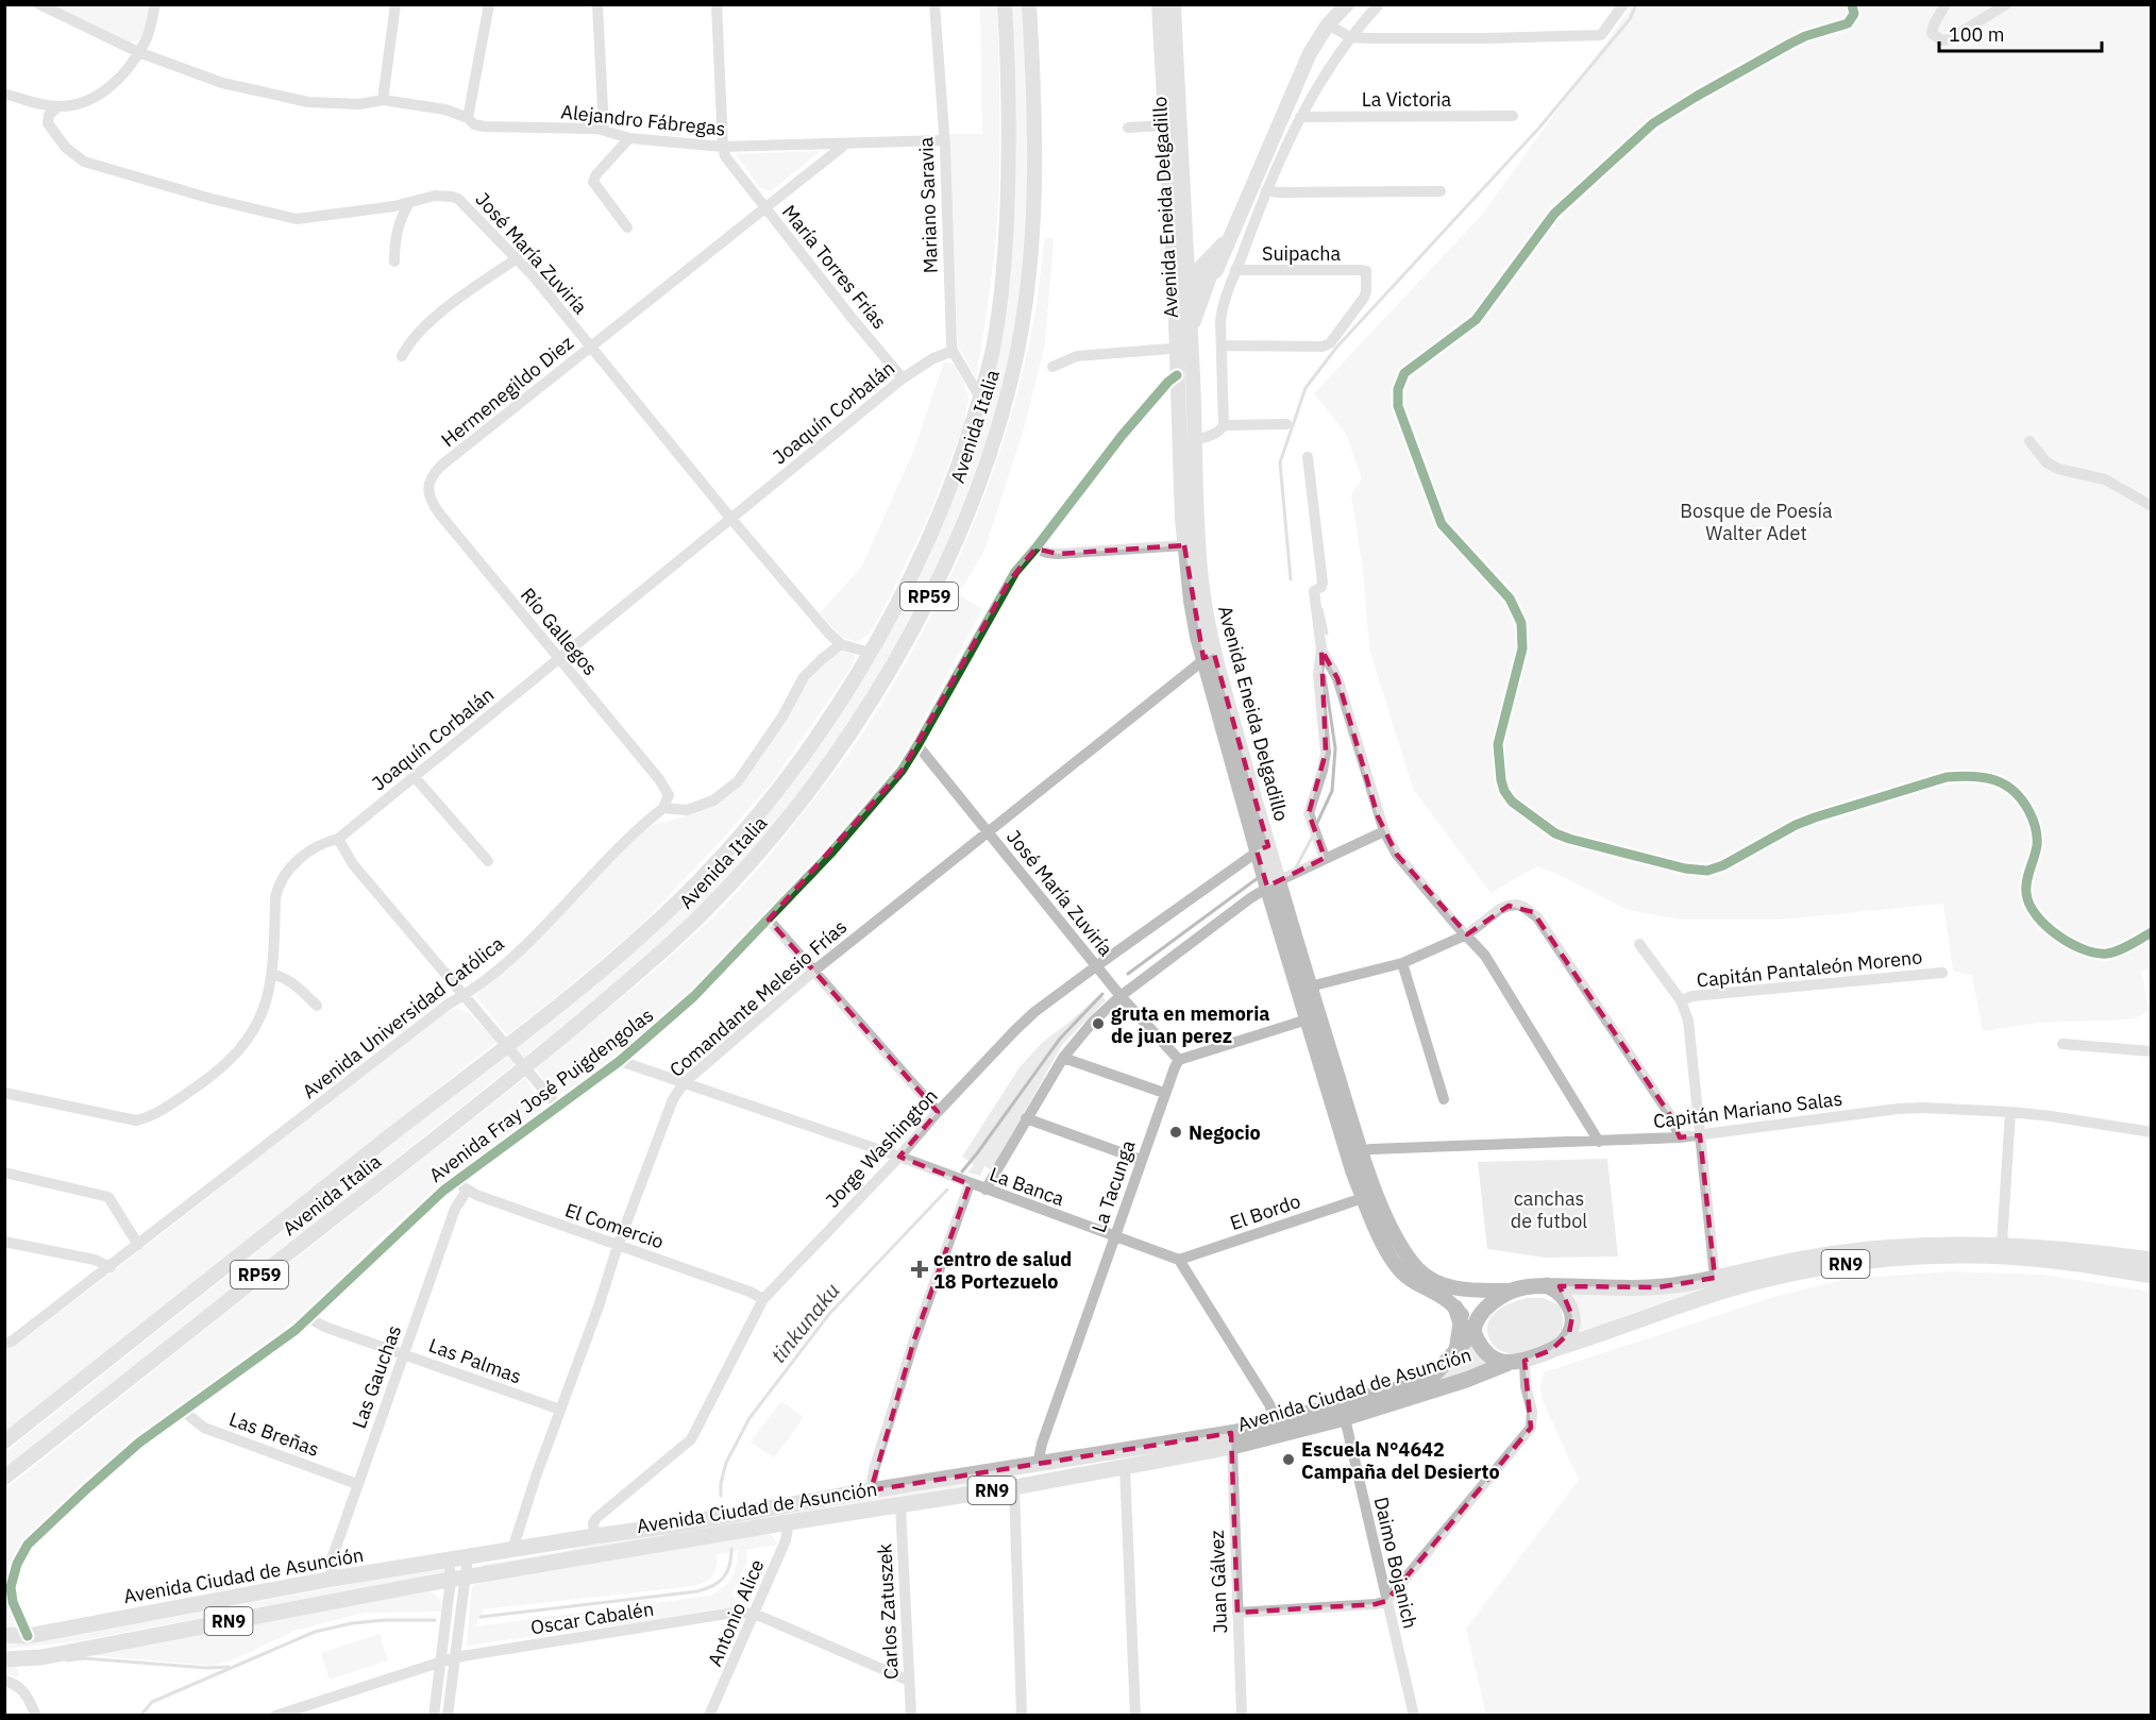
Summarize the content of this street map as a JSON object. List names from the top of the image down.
{
  "streets": {
    "highway": ["RN9", "Avenida Ciudad de Asunción"],
    "main road": ["Avenida Eneida Delgadillo", "Avenida Italia", "RP59"],
    "street": [
      "La Victoria",
      "Alejandro Fábregas",
      "Mariano Saravia",
      "José María Zuviría",
      "Suipacha",
      "María Torres Frías",
      "Hermenegildo Diez",
      "Joaquín Corbalán",
      "Río Gallegos",
      "Capitán Pantaleón Moreno",
      "Comandante Melesio Frías",
      "Avenida Universidad Católica",
      "Avenida Fray José Puigdengolas",
      "Capitán Mariano Salas",
      "Jorge Washington",
      "La Banca",
      "La Tacunga",
      "El Bordo",
      "El Comercio",
      "Las Palmas",
      "Las Gauchas",
      "Las Breñas",
      "Daimo Bojanich",
      "Juan Gálvez",
      "Carlos Zatuszek",
      "Antonio Alice",
      "Oscar Cabalén"
    ]
  },
  "crossings": [
    ["Alejandro Fábregas", "Mariano Saravia"],
    ["Alejandro Fábregas", "Hermenegildo Diez"],
    ["Mariano Saravia", "Joaquín Corbalán"],
    ["Mariano Saravia", "Avenida Italia"],
    ["Avenida Eneida Delgadillo", "Comandante Melesio Frías"],
    ["Avenida Eneida Delgadillo", "Avenida Fray José Puigdengolas"],
    ["Avenida Eneida Delgadillo", "Capitán Mariano Salas"],
    ["Avenida Eneida Delgadillo", "Jorge Washington"],
    ["Avenida Eneida Delgadillo", "El Bordo"],
    ["Avenida Eneida Delgadillo", "RN9"],
    ["Avenida Eneida Delgadillo", "Avenida Ciudad de Asunción"],
    ["José María Zuviría", "Hermenegildo Diez"],
    ["José María Zuviría", "Joaquín Corbalán"],
    ["José María Zuviría", "Avenida Italia"],
    ["José María Zuviría", "Comandante Melesio Frías"],
    ["José María Zuviría", "Avenida Fray José Puigdengolas"],
    ["José María Zuviría", "Jorge Washington"],
    ["José María Zuviría", "La Tacunga"],
    ["María Torres Frías", "Hermenegildo Diez"],
    ["María Torres Frías", "Joaquín Corbalán"],
    ["Hermenegildo Diez", "Río Gallegos"],
    ["Joaquín Corbalán", "Río Gallegos"],
    ["Río Gallegos", "Avenida Universidad Católica"],
    ["Comandante Melesio Frías", "La Banca"],
    ["Comandante Melesio Frías", "El Comercio"],
    ["Comandante Melesio Frías", "Las Palmas"],
    ["Comandante Melesio Frías", "Avenida Ciudad de Asunción"],
    ["Avenida Fray José Puigdengolas", "La Banca"],
    ["Avenida Fray José Puigdengolas", "El Comercio"],
    ["Avenida Fray José Puigdengolas", "Las Palmas"],
    ["Avenida Fray José Puigdengolas", "Avenida Ciudad de Asunción"],
    ["Avenida Fray José Puigdengolas", "Las Breñas"],
    ["Jorge Washington", "La Banca"],
    ["Jorge Washington", "El Comercio"],
    ["Jorge Washington", "Avenida Ciudad de Asunción"],
    ["La Banca", "La Tacunga"],
    ["La Banca", "El Bordo"],
    ["La Tacunga", "Avenida Ciudad de Asunción"],
    ["El Comercio", "Las Gauchas"],
    ["RN9", "Avenida Ciudad de Asunción"],
    ["Las Palmas", "Las Gauchas"],
    ["Las Gauchas", "Avenida Ciudad de Asunción"],
    ["Las Gauchas", "Las Breñas"],
    ["Avenida Ciudad de Asunción", "Daimo Bojanich"],
    ["Avenida Ciudad de Asunción", "Juan Gálvez"],
    ["Avenida Ciudad de Asunción", "Carlos Zatuszek"],
    ["Avenida Ciudad de Asunción", "Antonio Alice"],
    ["Carlos Zatuszek", "Oscar Cabalén"],
    ["Antonio Alice", "Oscar Cabalén"]
  ],
  "water": ["tinkunaku"],
  "parks": ["Bosque de Poesía Walter Adet", "canchas de futbol"],
  "places": {
    "other": ["gruta en memoria de juan perez", "Negocio", "Escuela N°4642 Campaña del Desierto"],
    "health": ["centro de salud 18 Portezuelo"]
  },
  "scale_bar": "100 m"
}
